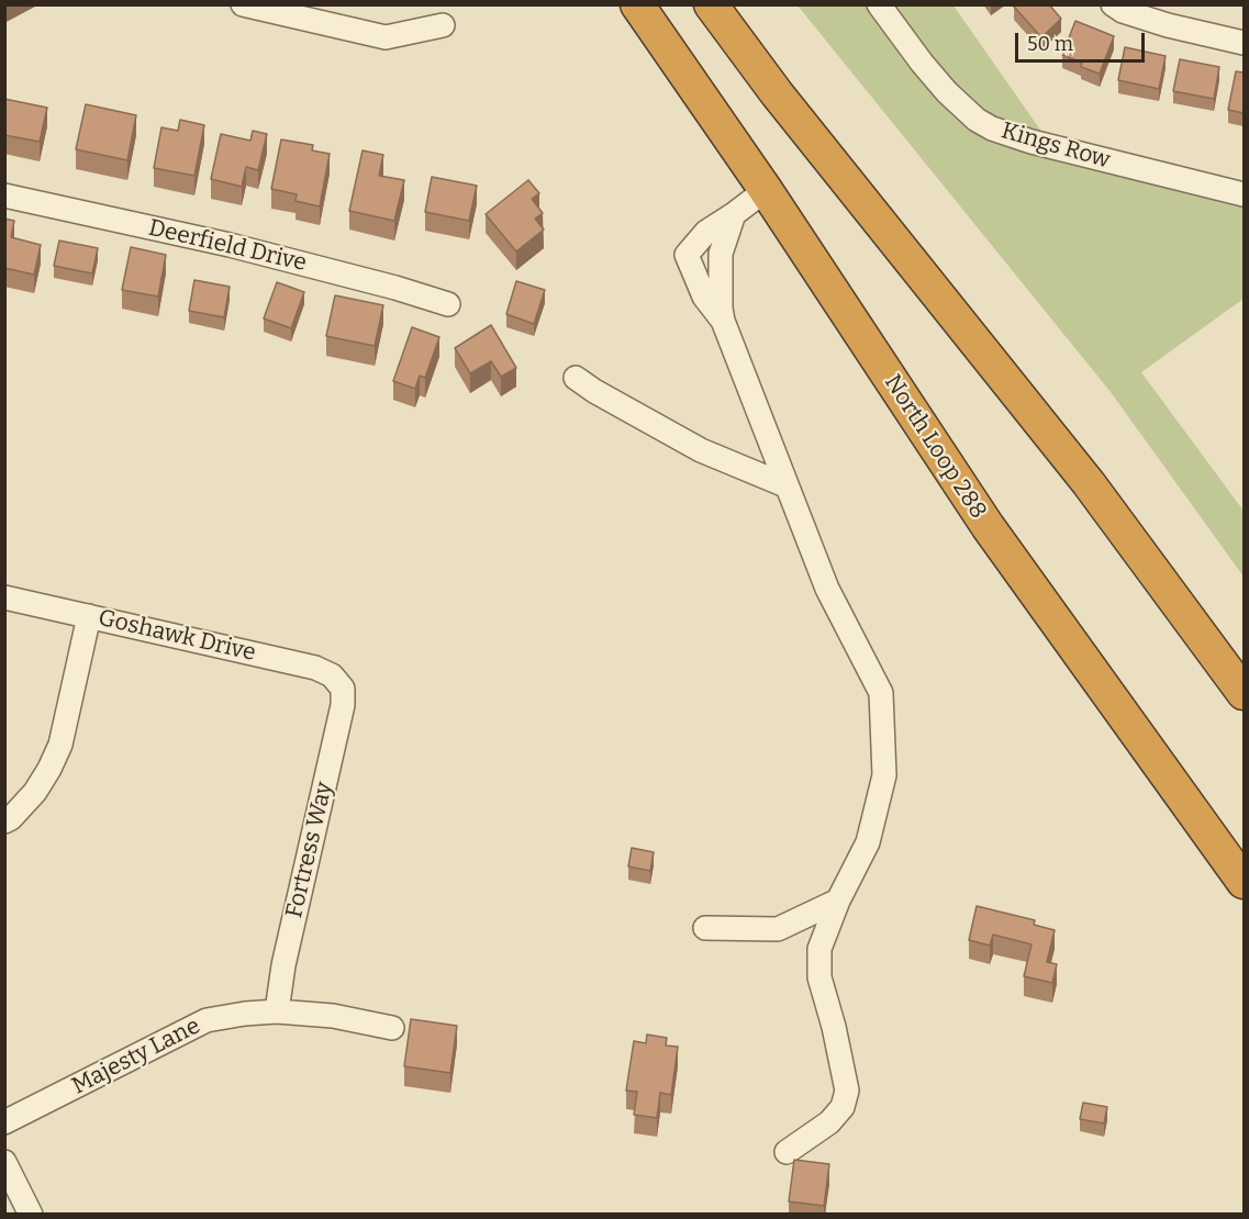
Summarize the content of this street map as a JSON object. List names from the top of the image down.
{
  "streets": {
    "highway": ["North Loop 288"],
    "street": [
      "Kings Row",
      "Deerfield Drive",
      "Goshawk Drive",
      "Fortress Way",
      "Majesty Lane"
    ]
  },
  "crossings": [
    ["Goshawk Drive", "Fortress Way"],
    ["Fortress Way", "Majesty Lane"]
  ],
  "scale_bar": "50 m"
}
